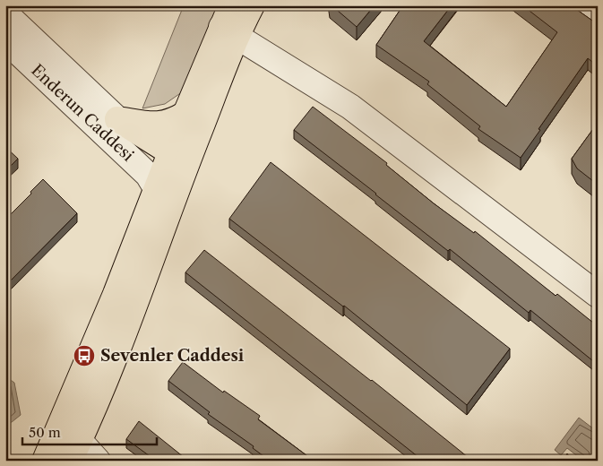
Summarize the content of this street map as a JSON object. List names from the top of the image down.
{
  "streets": {
    "street": ["Enderun Caddesi"]
  },
  "places": {
    "bus stop": ["Sevenler Caddesi"]
  },
  "scale_bar": "50 m"
}
